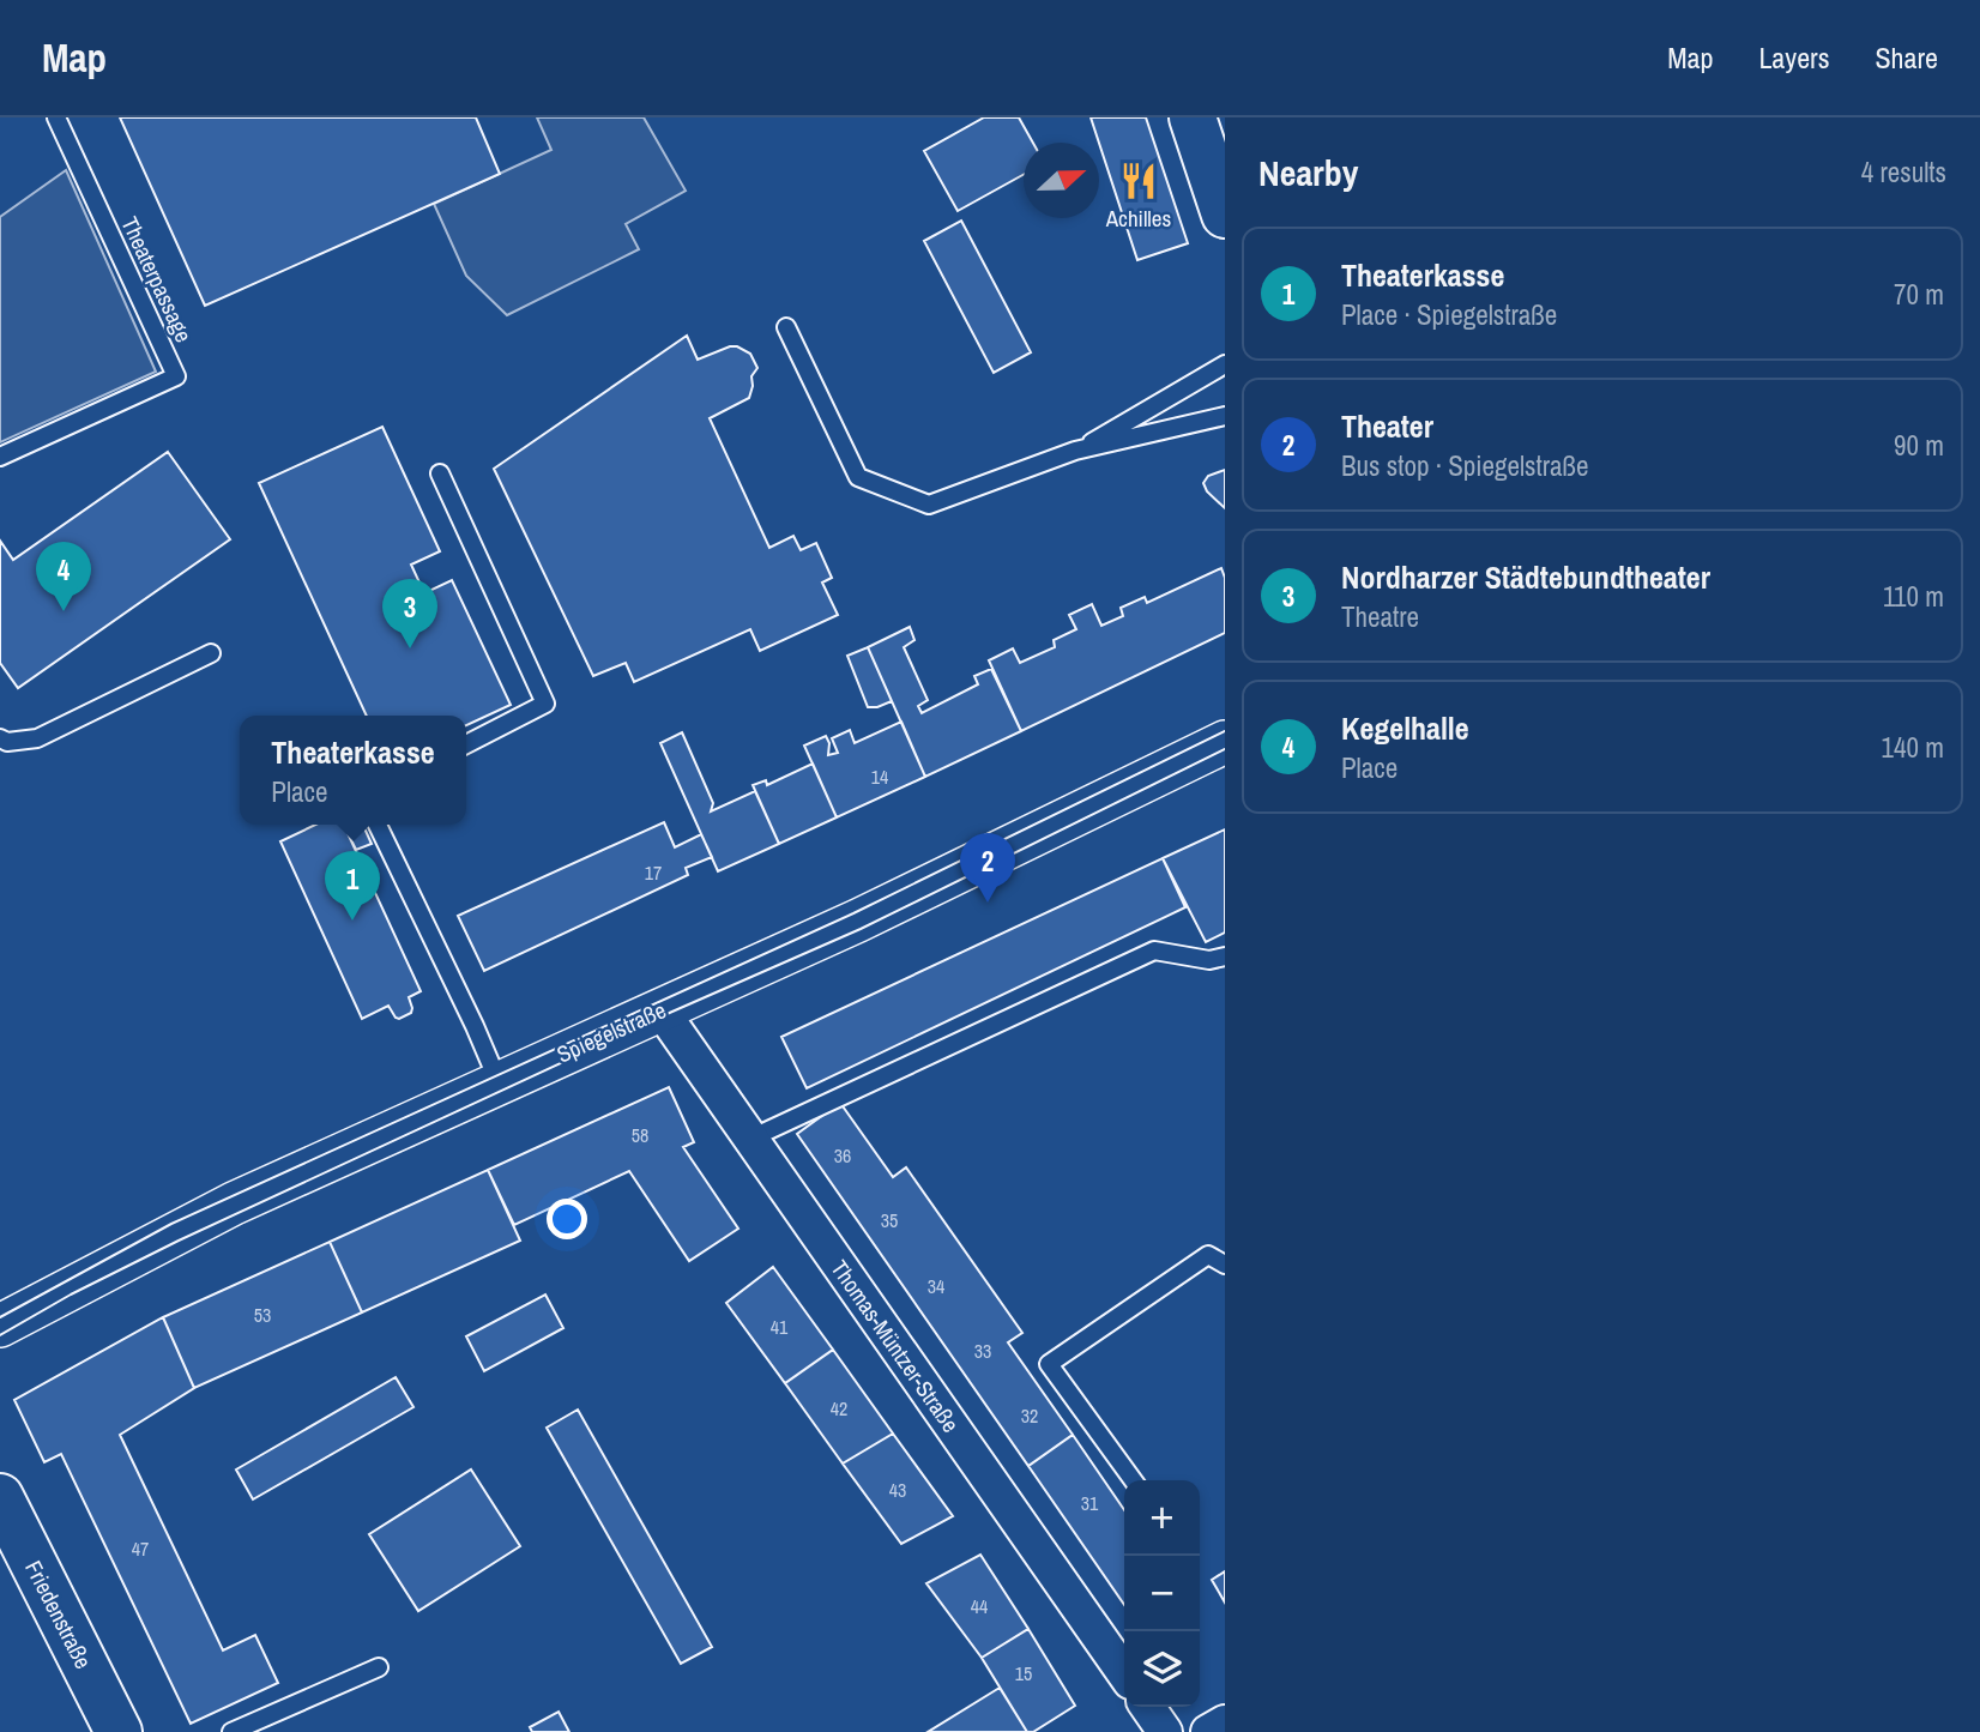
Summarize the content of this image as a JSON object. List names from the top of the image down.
{
  "streets": {
    "main road": ["Friedenstraße"],
    "street": ["Spiegelstraße", "Thomas-Müntzer-Straße"],
    "lane": ["Theaterpassage"]
  },
  "crossings": [
    ["Spiegelstraße", "Thomas-Müntzer-Straße"]
  ],
  "places": {
    "restaurant": ["Achilles"]
  },
  "house_numbers": [
    "14",
    "17",
    "58",
    "36",
    "35",
    "34",
    "53",
    "41",
    "33",
    "42",
    "32",
    "43",
    "31",
    "47",
    "44",
    "15"
  ],
  "north": "right",
  "page": {
    "header": "Map",
    "nav": ["Map", "Layers", "Share"],
    "heading": ["Nearby", "4 results"],
    "list": [
      {
        "mark": "1",
        "name": "Theaterkasse",
        "note": "Place · Spiegelstraße",
        "value": "70 m"
      },
      {
        "mark": "2",
        "name": "Theater",
        "note": "Bus stop · Spiegelstraße",
        "value": "90 m"
      },
      {
        "mark": "3",
        "name": "Nordharzer Städtebundtheater",
        "note": "Theatre",
        "value": "110 m"
      },
      {
        "mark": "4",
        "name": "Kegelhalle",
        "note": "Place",
        "value": "140 m"
      }
    ],
    "pins": [
      "4",
      "3",
      "2",
      "1"
    ],
    "popup": ["Theaterkasse", "Place"],
    "map_buttons": ["+", "−"]
  }
}
